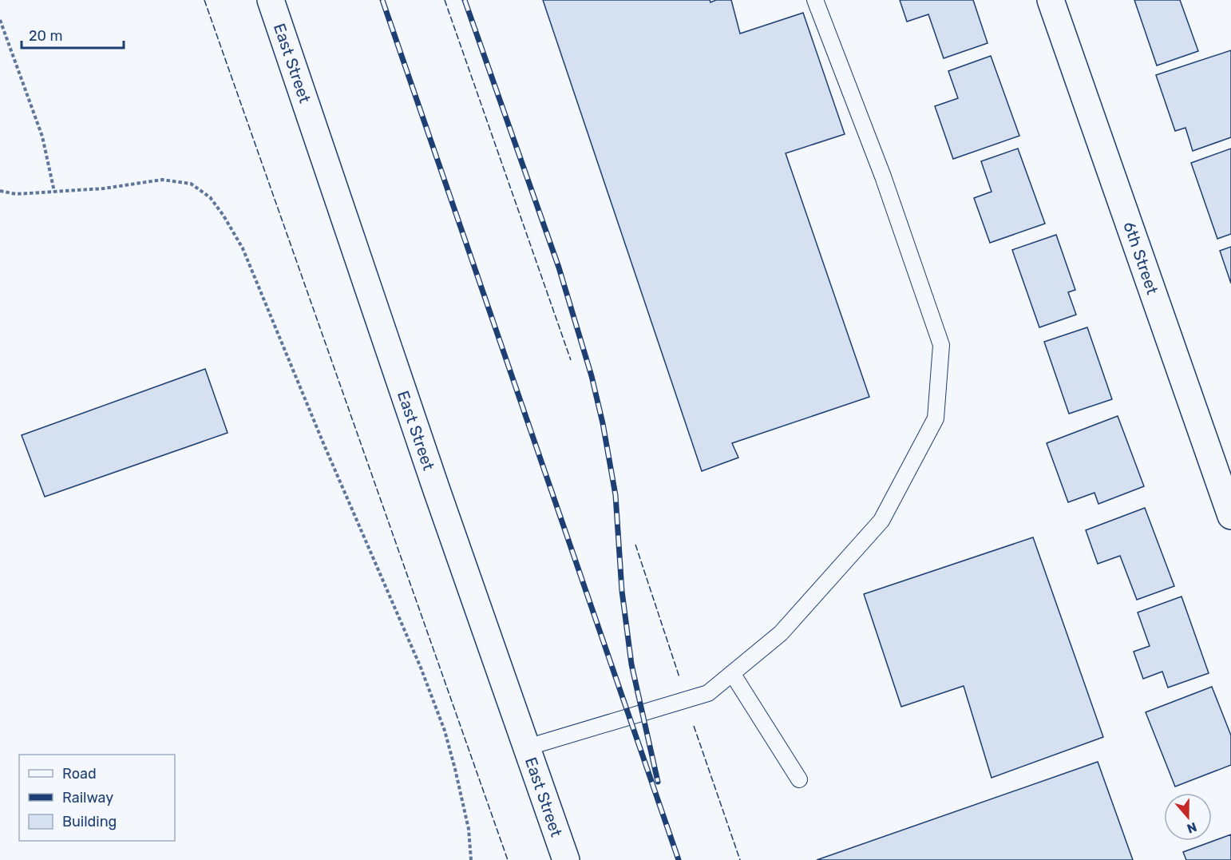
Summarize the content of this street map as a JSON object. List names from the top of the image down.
{
  "streets": {
    "main road": ["East Street", "6th Street"]
  },
  "legend": ["Road", "Railway", "Building"],
  "scale_bar": "20 m",
  "north": "bottom"
}
